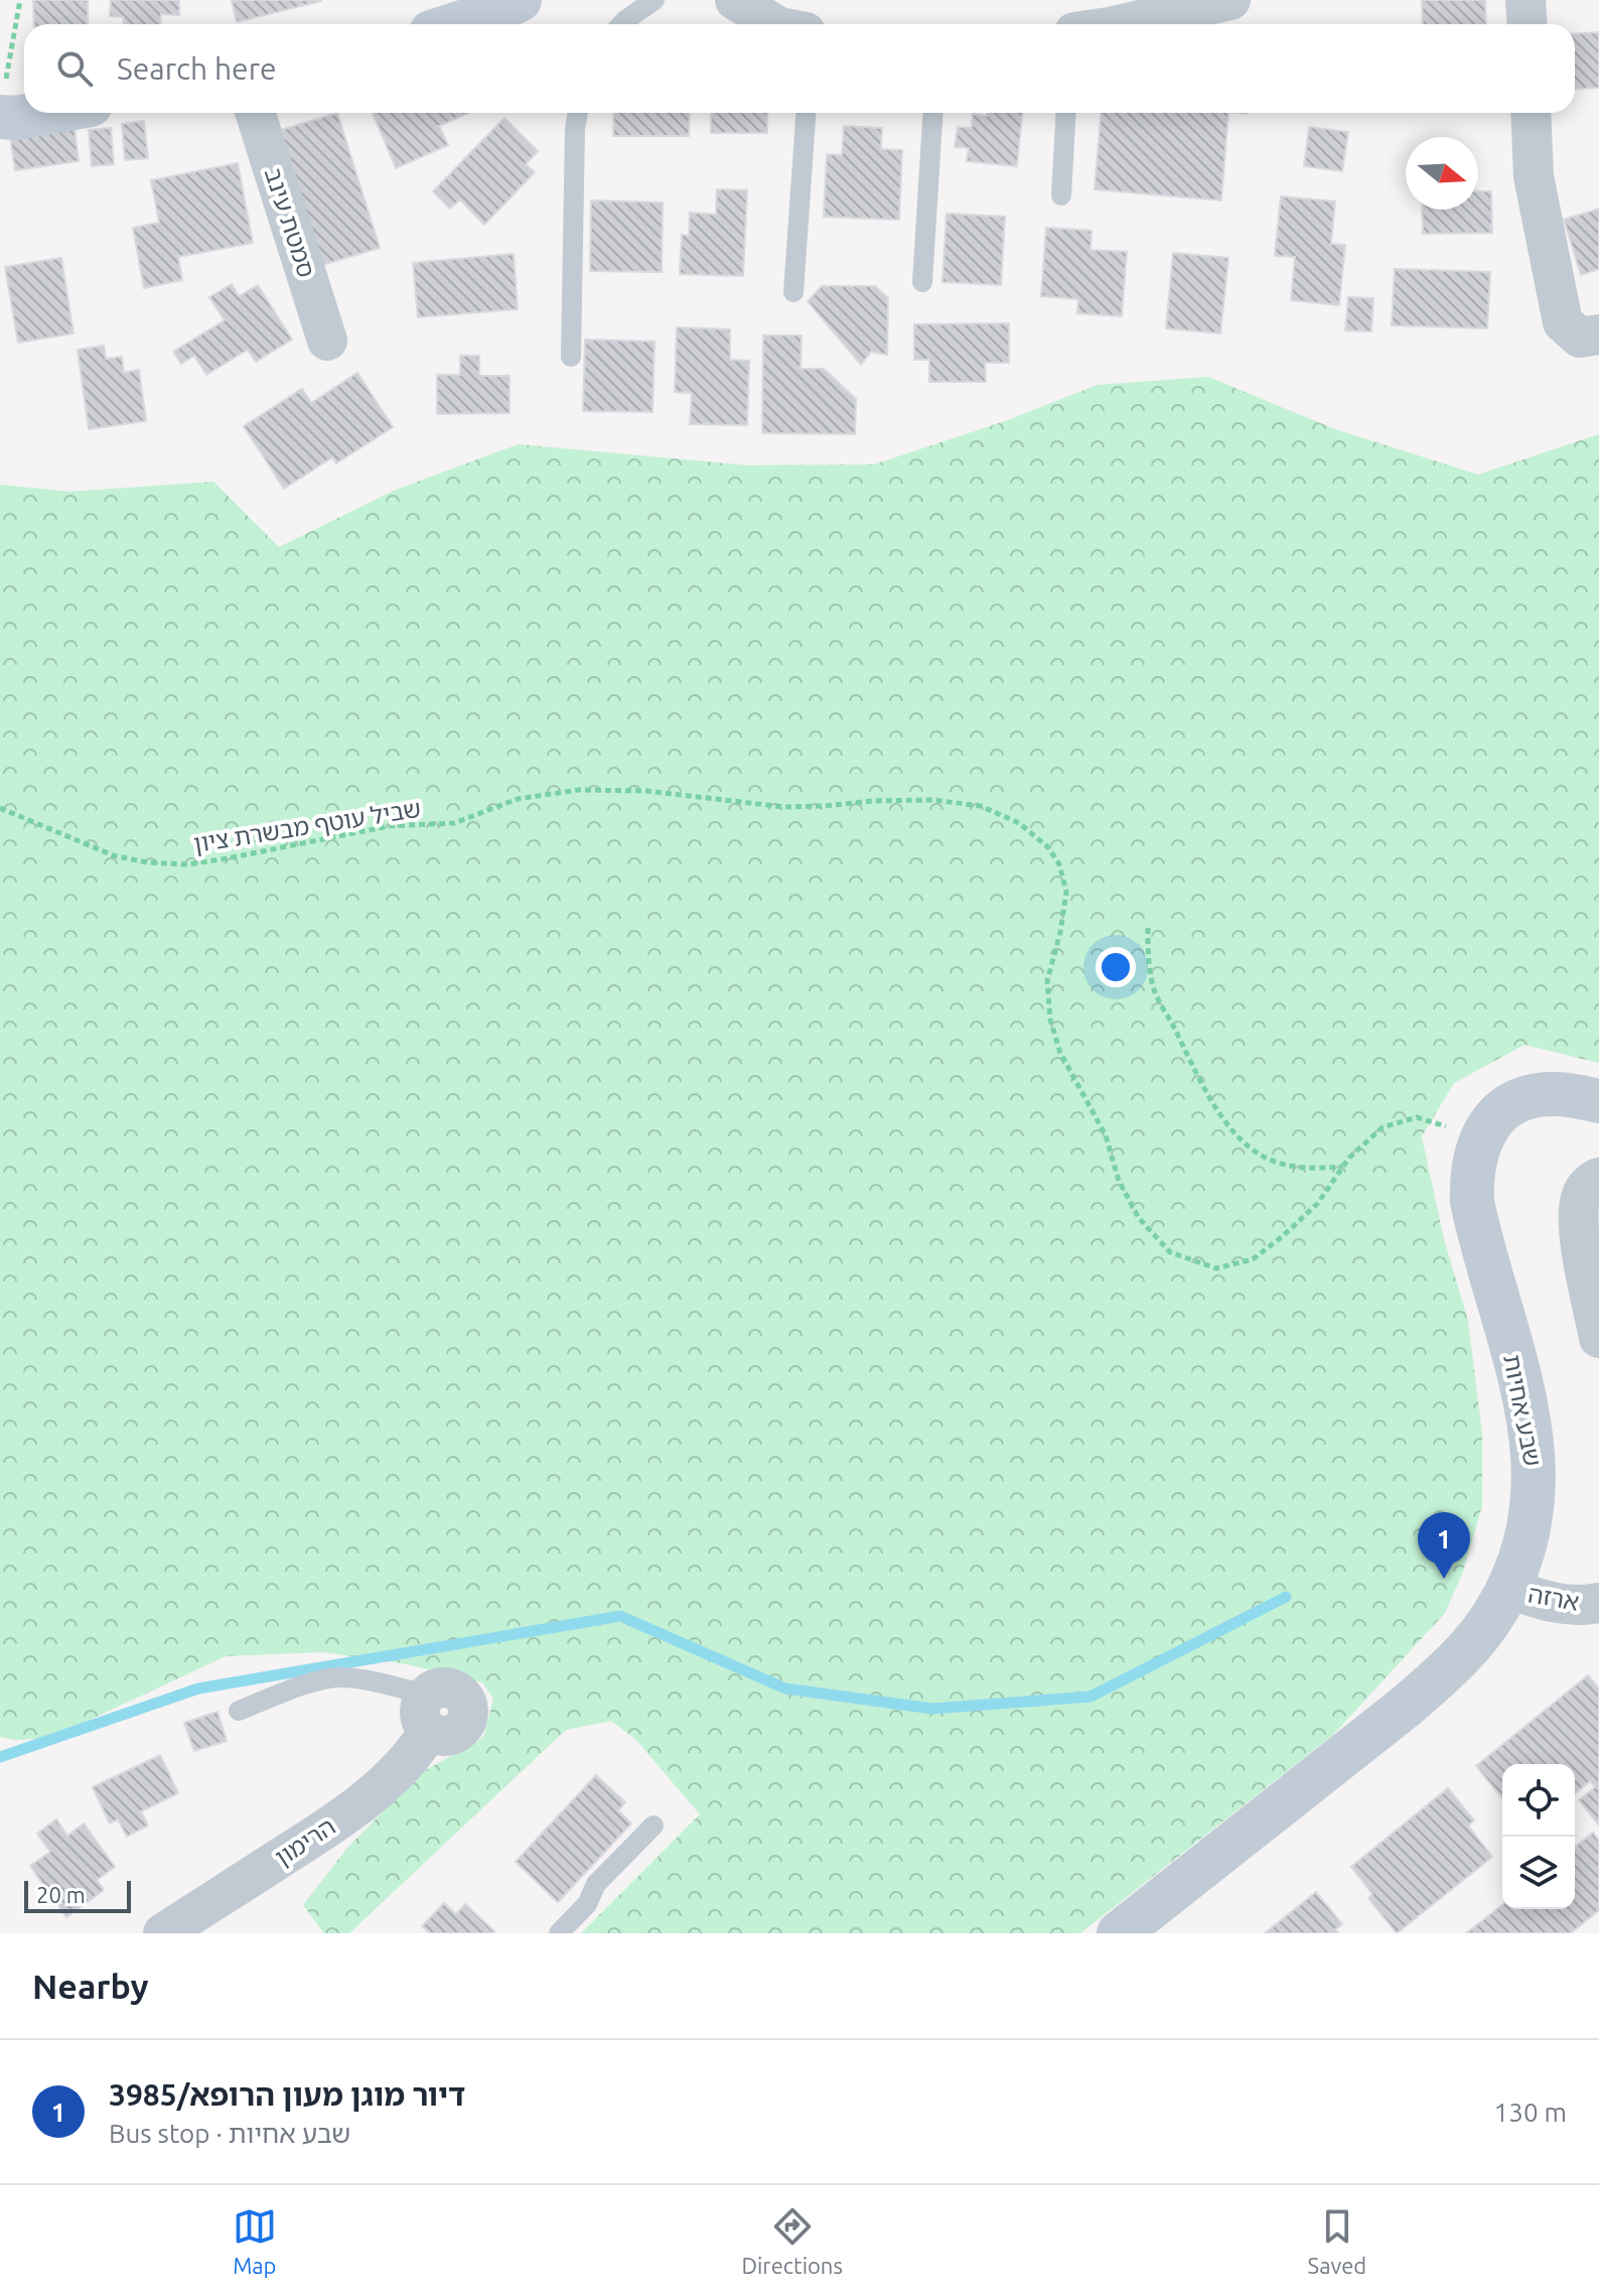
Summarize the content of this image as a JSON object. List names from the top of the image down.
{
  "streets": {
    "main road": ["שבע אחיות"],
    "street": ["סמטת עינב", "ארזה", "הרימון"],
    "path": ["שביל עוטף מבשרת ציון"]
  },
  "crossings": [
    ["שביל עוטף מבשרת ציון", "שבע אחיות"],
    ["שבע אחיות", "ארזה"]
  ],
  "scale_bar": "20 m",
  "north": "right",
  "page": {
    "search": "Search here",
    "pins": "1",
    "scale": "20 m",
    "heading": "Nearby",
    "list": [
      {
        "mark": "1",
        "name": "דיור מוגן מעון הרופא/3985",
        "note": "Bus stop · שבע אחיות",
        "value": "130 m"
      }
    ],
    "nav": ["Map", "Directions", "Saved"]
  }
}
